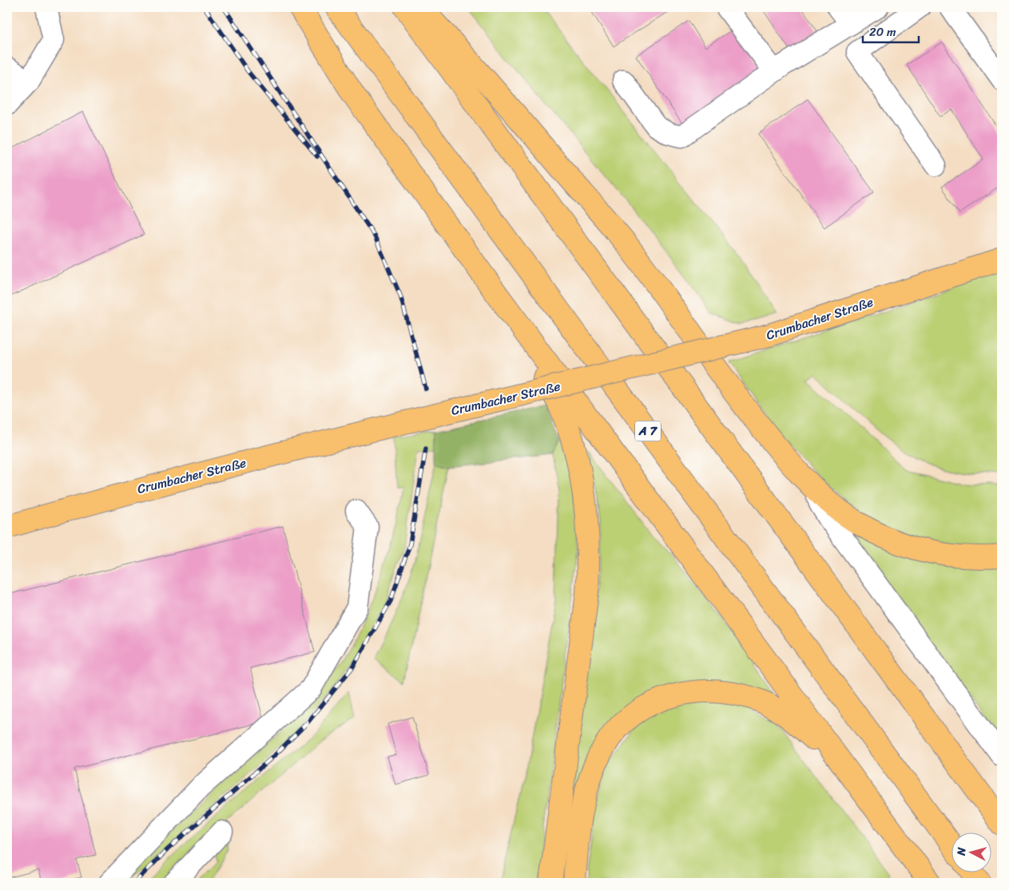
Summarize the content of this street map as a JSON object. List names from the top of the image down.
{
  "streets": {
    "main road": ["Crumbacher Straße", "A 7"]
  },
  "scale_bar": "20 m",
  "north": "left"
}
